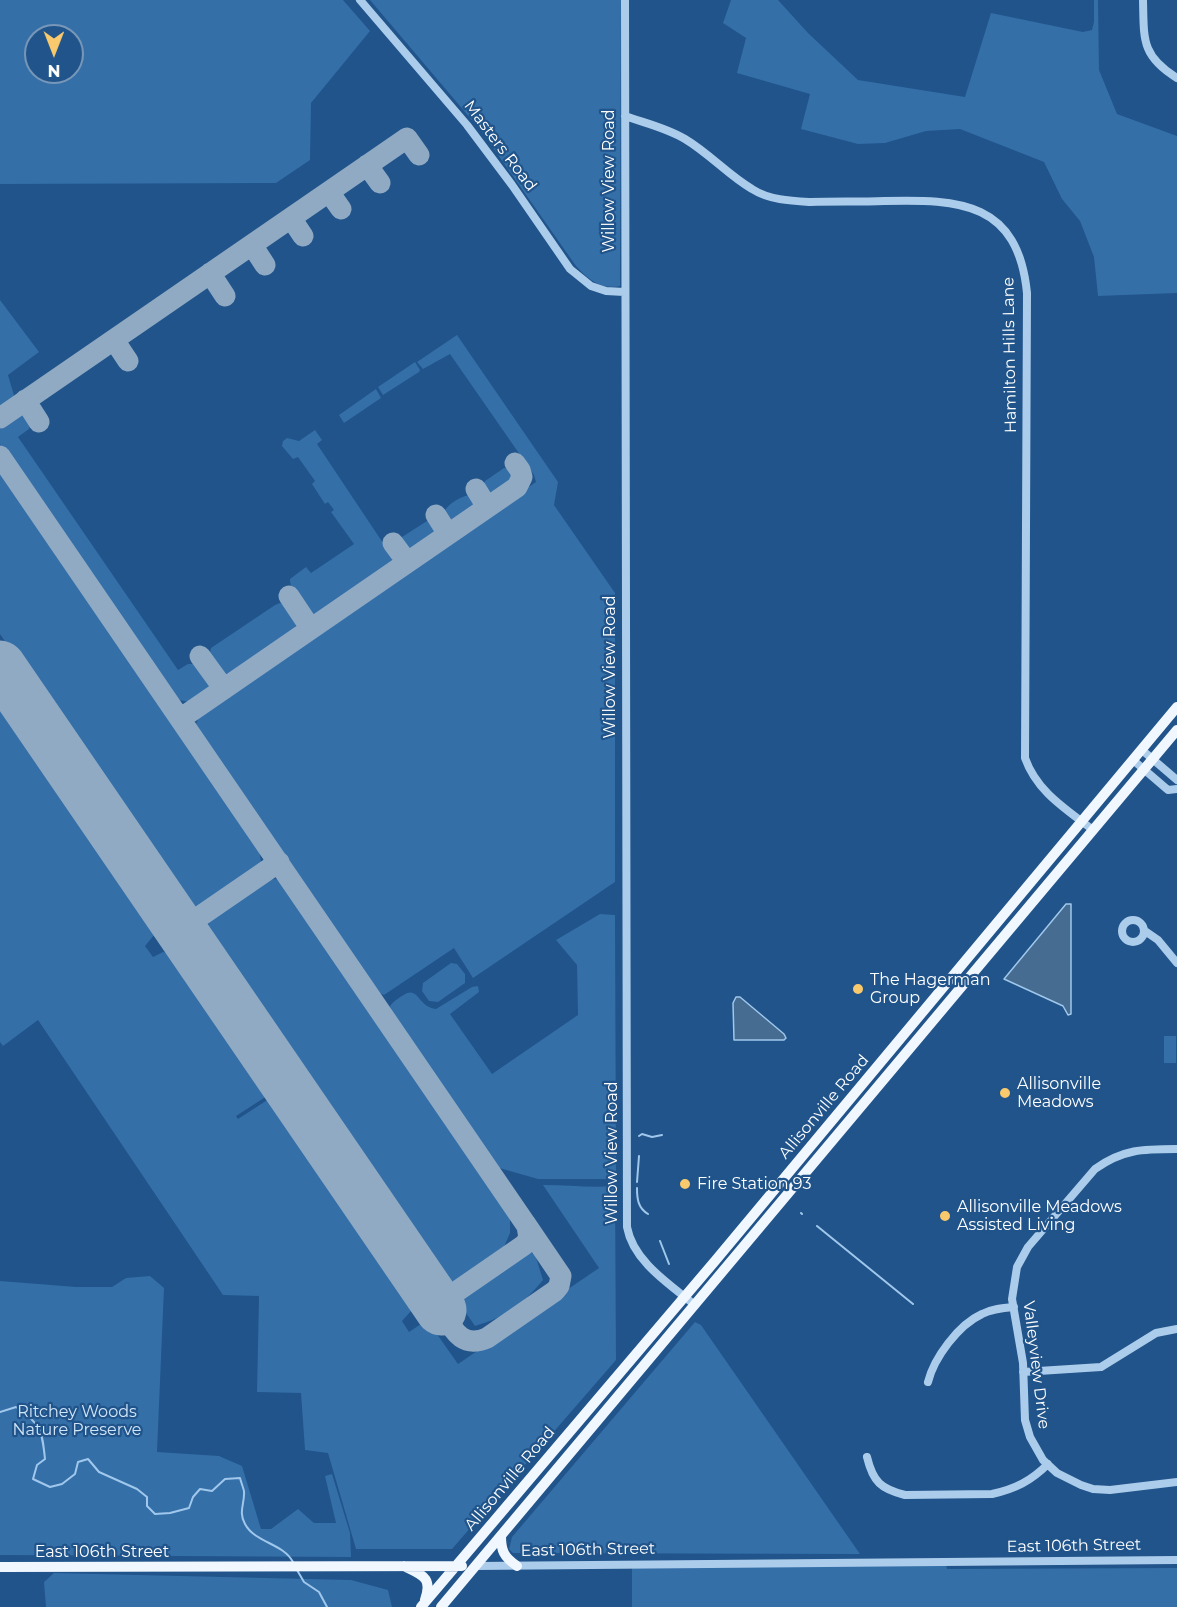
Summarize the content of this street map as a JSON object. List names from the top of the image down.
{
  "streets": {
    "main road": ["Allisonville Road", "East 106th Street"],
    "street": [
      "Masters Road",
      "Willow View Road",
      "Hamilton Hills Lane",
      "Valleyview Drive"
    ]
  },
  "crossings": [
    ["Masters Road", "Willow View Road"],
    ["Willow View Road", "Hamilton Hills Lane"],
    ["Willow View Road", "Allisonville Road"],
    ["Hamilton Hills Lane", "Allisonville Road"],
    ["Allisonville Road", "East 106th Street"]
  ],
  "parks": ["Ritchey Woods Nature Preserve"],
  "places": [
    "The Hagerman Group",
    "Allisonville Meadows",
    "Fire Station 93",
    "Allisonville Meadows Assisted Living"
  ],
  "north": "bottom"
}
